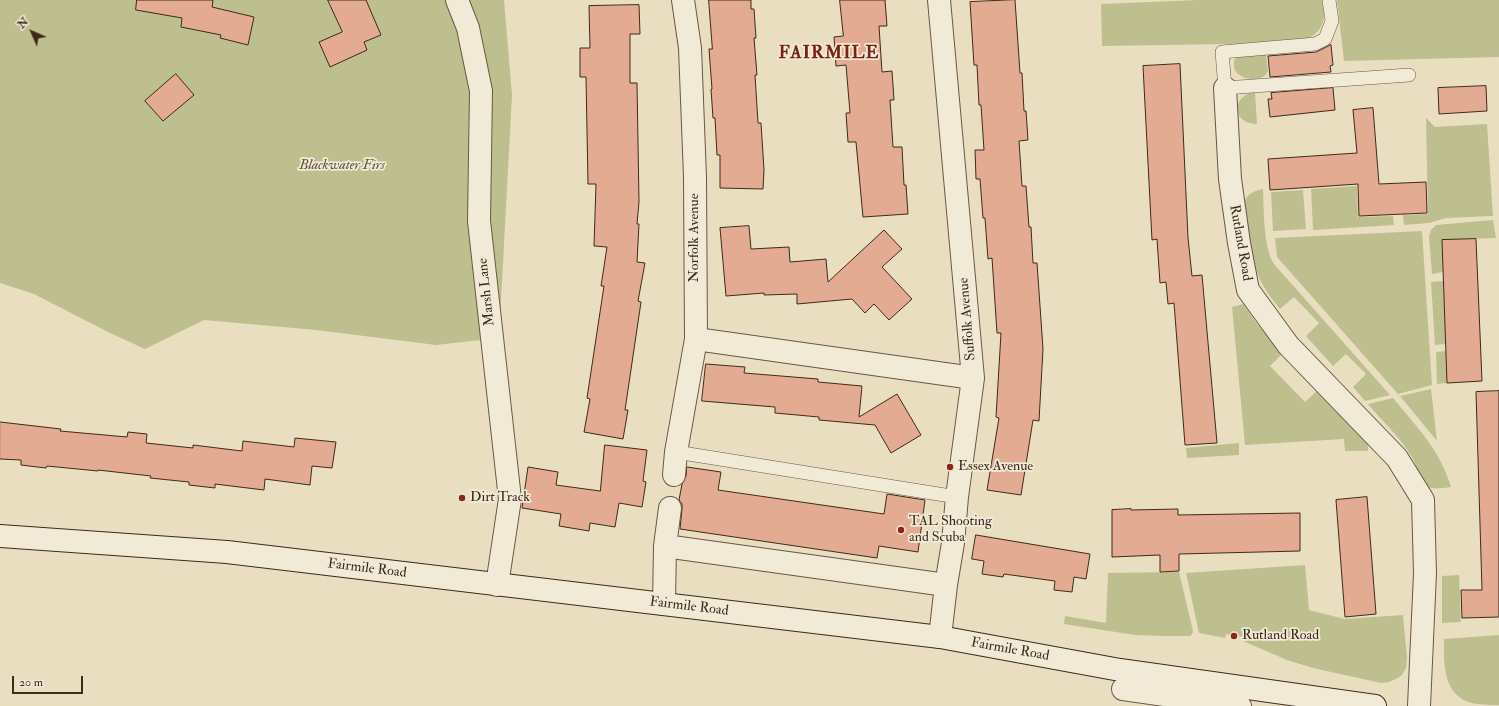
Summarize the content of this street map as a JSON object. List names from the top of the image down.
{
  "streets": {
    "street": [
      "Norfolk Avenue",
      "Rutland Road",
      "Marsh Lane",
      "Suffolk Avenue",
      "Fairmile Road"
    ]
  },
  "crossings": [
    ["Marsh Lane", "Fairmile Road"],
    ["Suffolk Avenue", "Fairmile Road"]
  ],
  "districts": ["FAIRMILE"],
  "parks": ["Blackwater Firs"],
  "places": [
    "Essex Avenue",
    "Dirt Track",
    "TAL Shooting and Scuba",
    "Rutland Road"
  ],
  "scale_bar": "20 m",
  "north": "top left"
}
